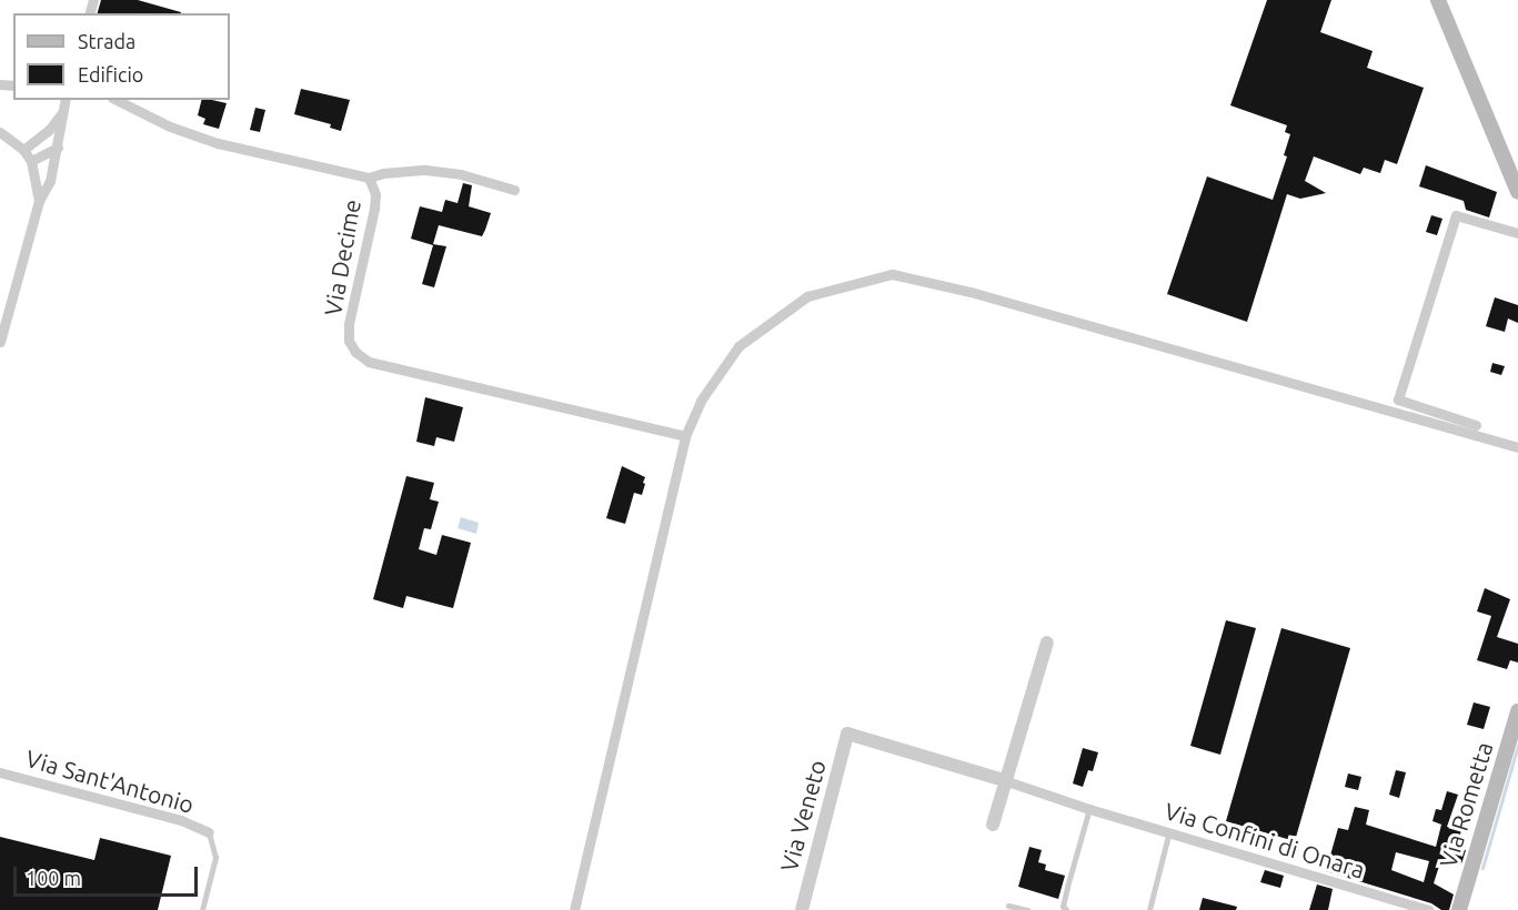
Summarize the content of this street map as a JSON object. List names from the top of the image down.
{
  "streets": {
    "main road": ["Via Rometta"],
    "street": [
      "Via Decime",
      "Via Sant'Antonio",
      "Via Veneto",
      "Via Confini di Onara"
    ]
  },
  "crossings": [
    ["Via Veneto", "Via Confini di Onara"]
  ],
  "legend": ["Strada", "Edificio"],
  "scale_bar": "100 m"
}
